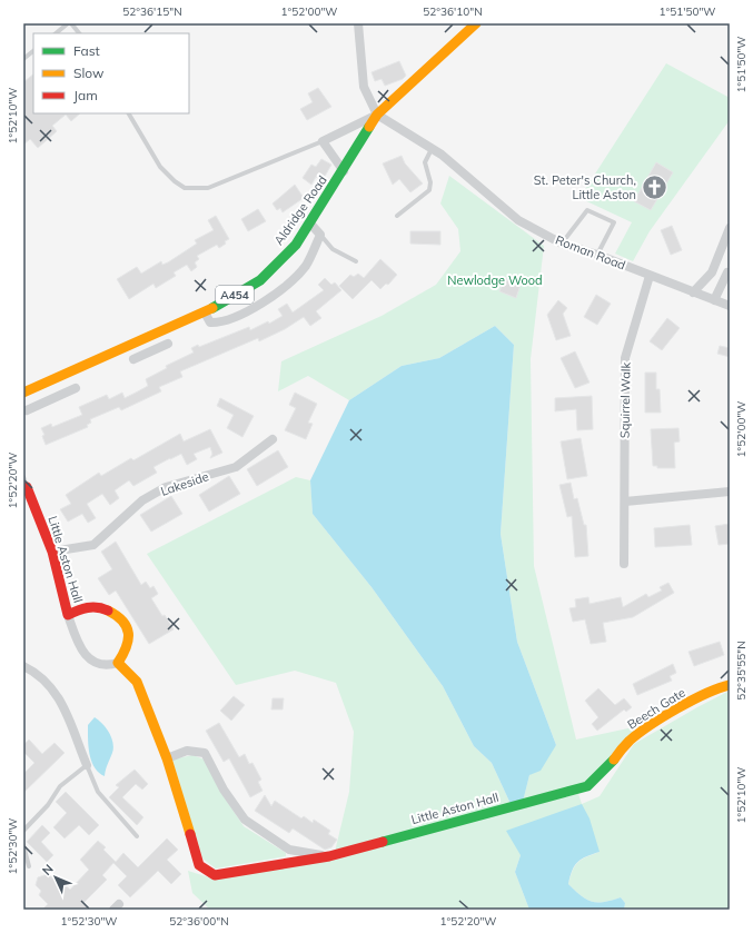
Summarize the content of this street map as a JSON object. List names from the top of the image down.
{
  "streets": {
    "street": [
      "Aldridge Road",
      "Roman Road",
      "A454",
      "Squirrel Walk",
      "Lakeside",
      "Little Aston Hall",
      "Beech Gate"
    ]
  },
  "crossings": [
    ["Aldridge Road", "Roman Road"],
    ["Aldridge Road", "A454"],
    ["Roman Road", "A454"],
    ["Roman Road", "Squirrel Walk"],
    ["Lakeside", "Little Aston Hall"],
    ["Little Aston Hall", "Beech Gate"]
  ],
  "parks": ["Newlodge Wood"],
  "places": {
    "church": ["St. Peter's Church, Little Aston"]
  },
  "legend": ["Fast", "Slow", "Jam"],
  "north": "top left",
  "coordinates": [
    "52°36'15\"N",
    "1°52'00\"W",
    "52°36'10\"N",
    "1°51'50\"W",
    "1°52'10\"W",
    "1°52'20\"W",
    "52°35'55\"N",
    "1°52'30\"W",
    "52°36'00\"N"
  ]
}
